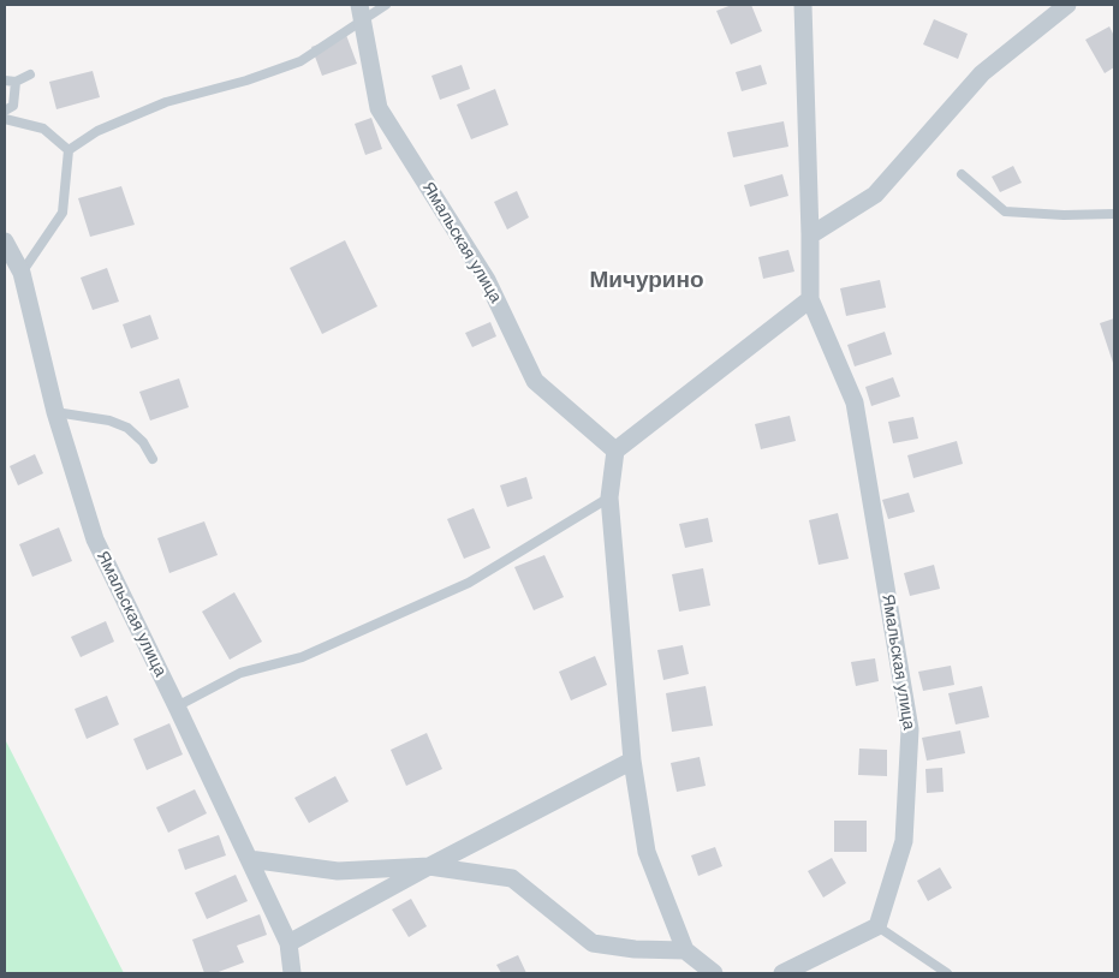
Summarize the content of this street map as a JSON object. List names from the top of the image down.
{
  "streets": {
    "street": ["Ямальская улица"]
  },
  "districts": ["Мичурино"]
}
